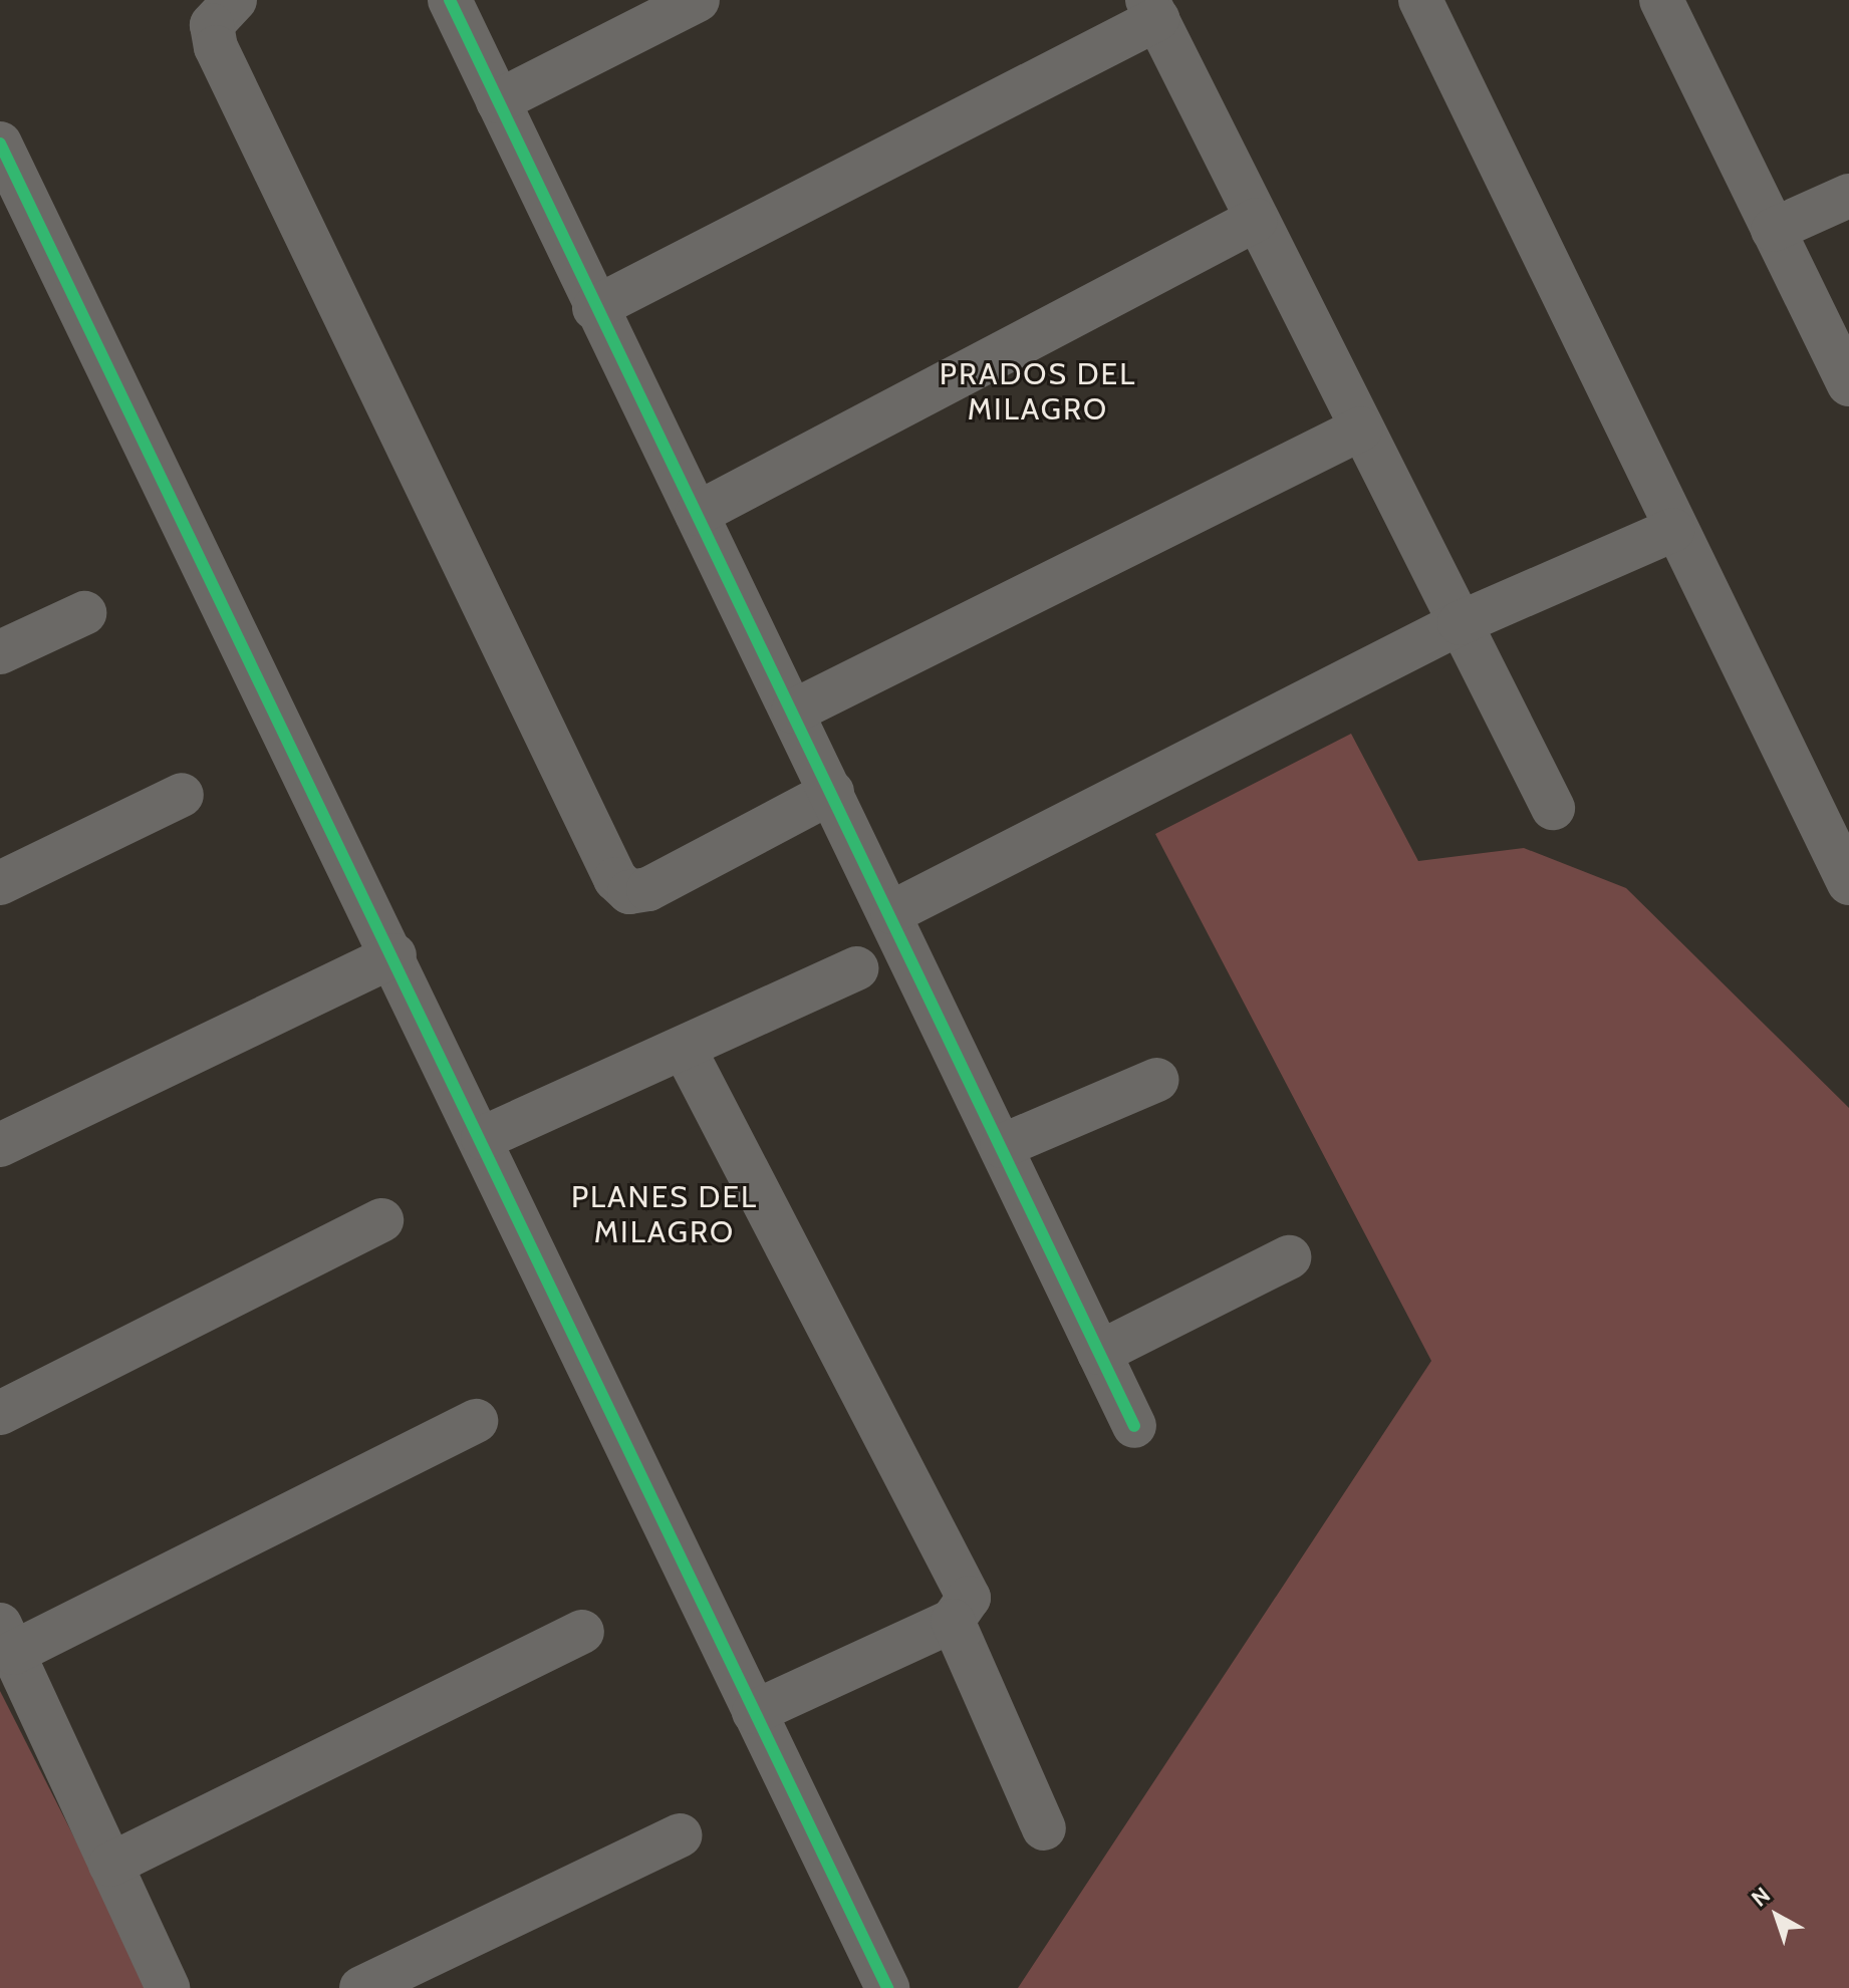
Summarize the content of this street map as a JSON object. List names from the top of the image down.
{
  "districts": ["PRADOS DEL MILAGRO", "PLANES DEL MILAGRO"],
  "north": "top left"
}
